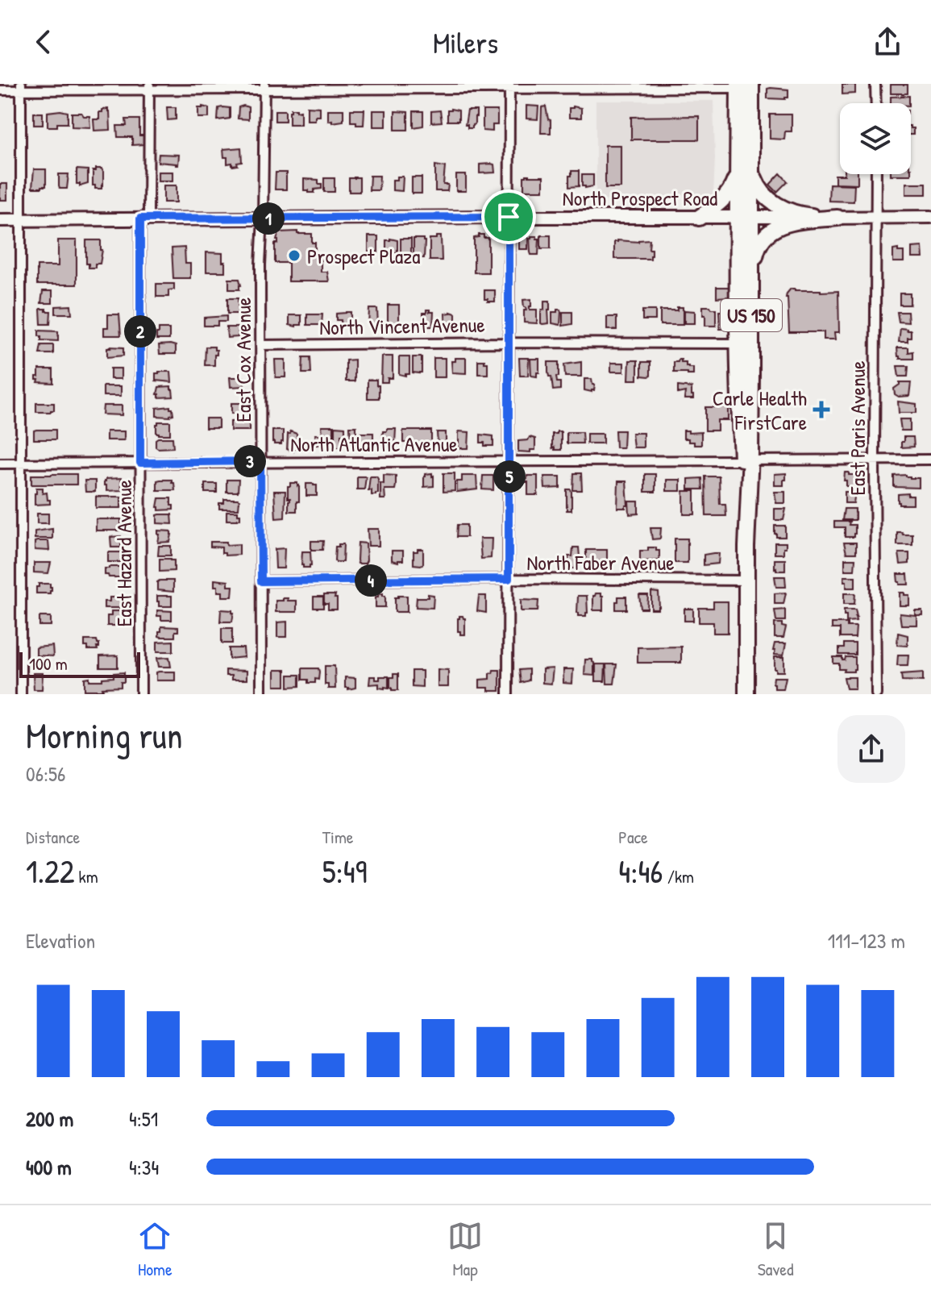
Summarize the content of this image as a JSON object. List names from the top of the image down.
{
  "streets": {
    "highway": ["US 150"],
    "main road": ["North Prospect Road"],
    "street": [
      "North Vincent Avenue",
      "East Cox Avenue",
      "East Paris Avenue",
      "North Atlantic Avenue",
      "East Hazard Avenue",
      "North Faber Avenue"
    ]
  },
  "crossings": [
    ["North Prospect Road", "US 150"],
    ["North Prospect Road", "East Cox Avenue"],
    ["North Prospect Road", "East Paris Avenue"],
    ["North Prospect Road", "East Hazard Avenue"],
    ["US 150", "North Vincent Avenue"],
    ["US 150", "North Atlantic Avenue"],
    ["US 150", "North Faber Avenue"],
    ["North Vincent Avenue", "East Cox Avenue"],
    ["East Cox Avenue", "North Atlantic Avenue"],
    ["East Cox Avenue", "North Faber Avenue"],
    ["East Paris Avenue", "North Atlantic Avenue"],
    ["North Atlantic Avenue", "East Hazard Avenue"]
  ],
  "places": {
    "other": ["Prospect Plaza"],
    "health": ["Carle Health FirstCare"]
  },
  "scale_bar": "100 m",
  "page": {
    "header": "Milers",
    "pins": [
      "1",
      "2",
      "3",
      "5",
      "4"
    ],
    "scale": "100 m",
    "heading": ["Morning run", "06:56"],
    "stats": [
      ["Distance", "1.22 km"],
      ["Time", "5:49"],
      ["Pace", "4:46 /km"]
    ],
    "chart": ["Elevation", "111–123 m"],
    "list": [
      {
        "name": "200 m",
        "note": "4:51"
      },
      {
        "name": "400 m",
        "note": "4:34"
      }
    ],
    "tabs": ["Home", "Map", "Saved"]
  }
}
